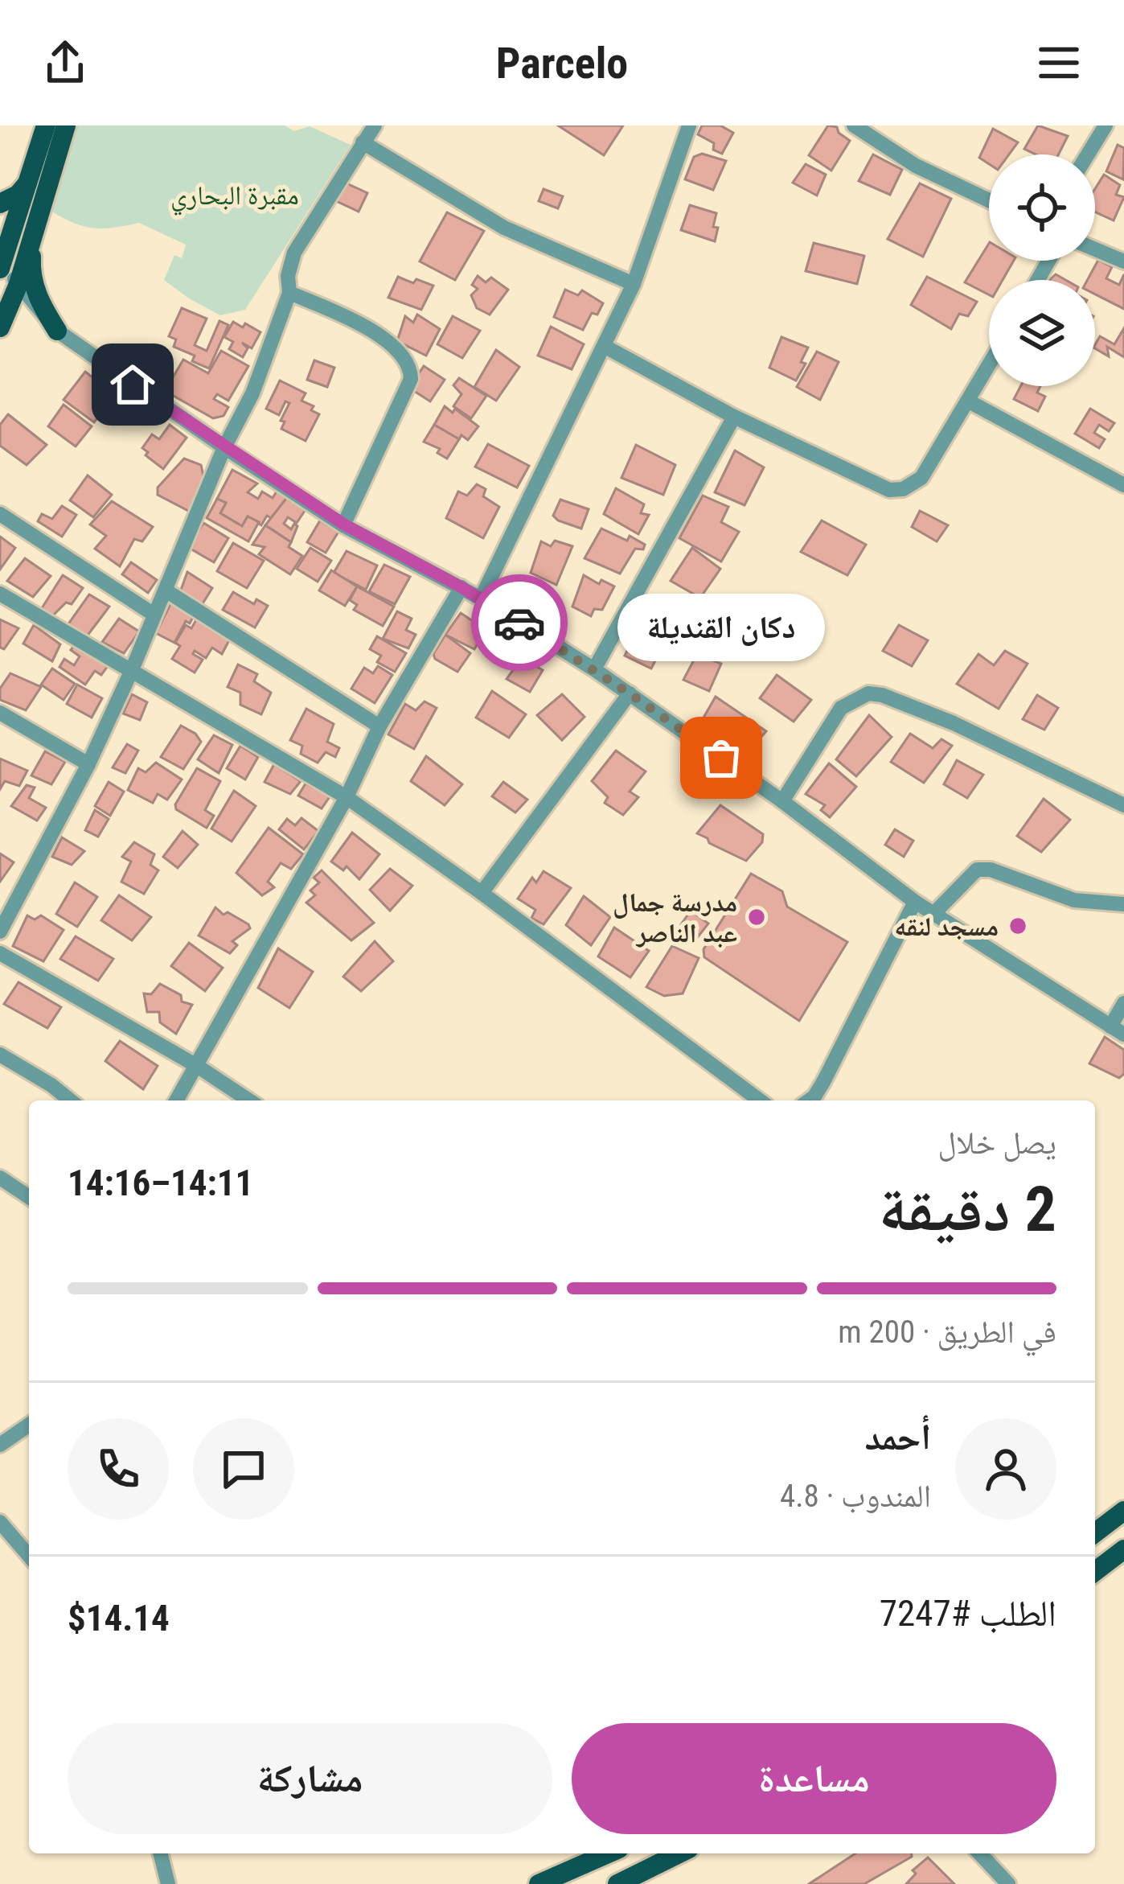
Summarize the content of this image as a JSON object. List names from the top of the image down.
{
  "parks": ["مقبرة البحاري"],
  "places": ["دكان القنديلة", "مدرسة جمال عبد الناصر", "مسجد لنقه"],
  "page": {
    "header": "Parcelo",
    "bubble": "دكان القنديلة",
    "heading": ["2 دقيقة", "يصل خلال", "14:11–14:16"],
    "panel": [
      "أحمد",
      "المندوب · 4.8",
      "الطلب #7247",
      "$14.14"
    ],
    "bar": "في الطريق · 200 m",
    "buttons": ["مساعدة", "مشاركة"]
  }
}
